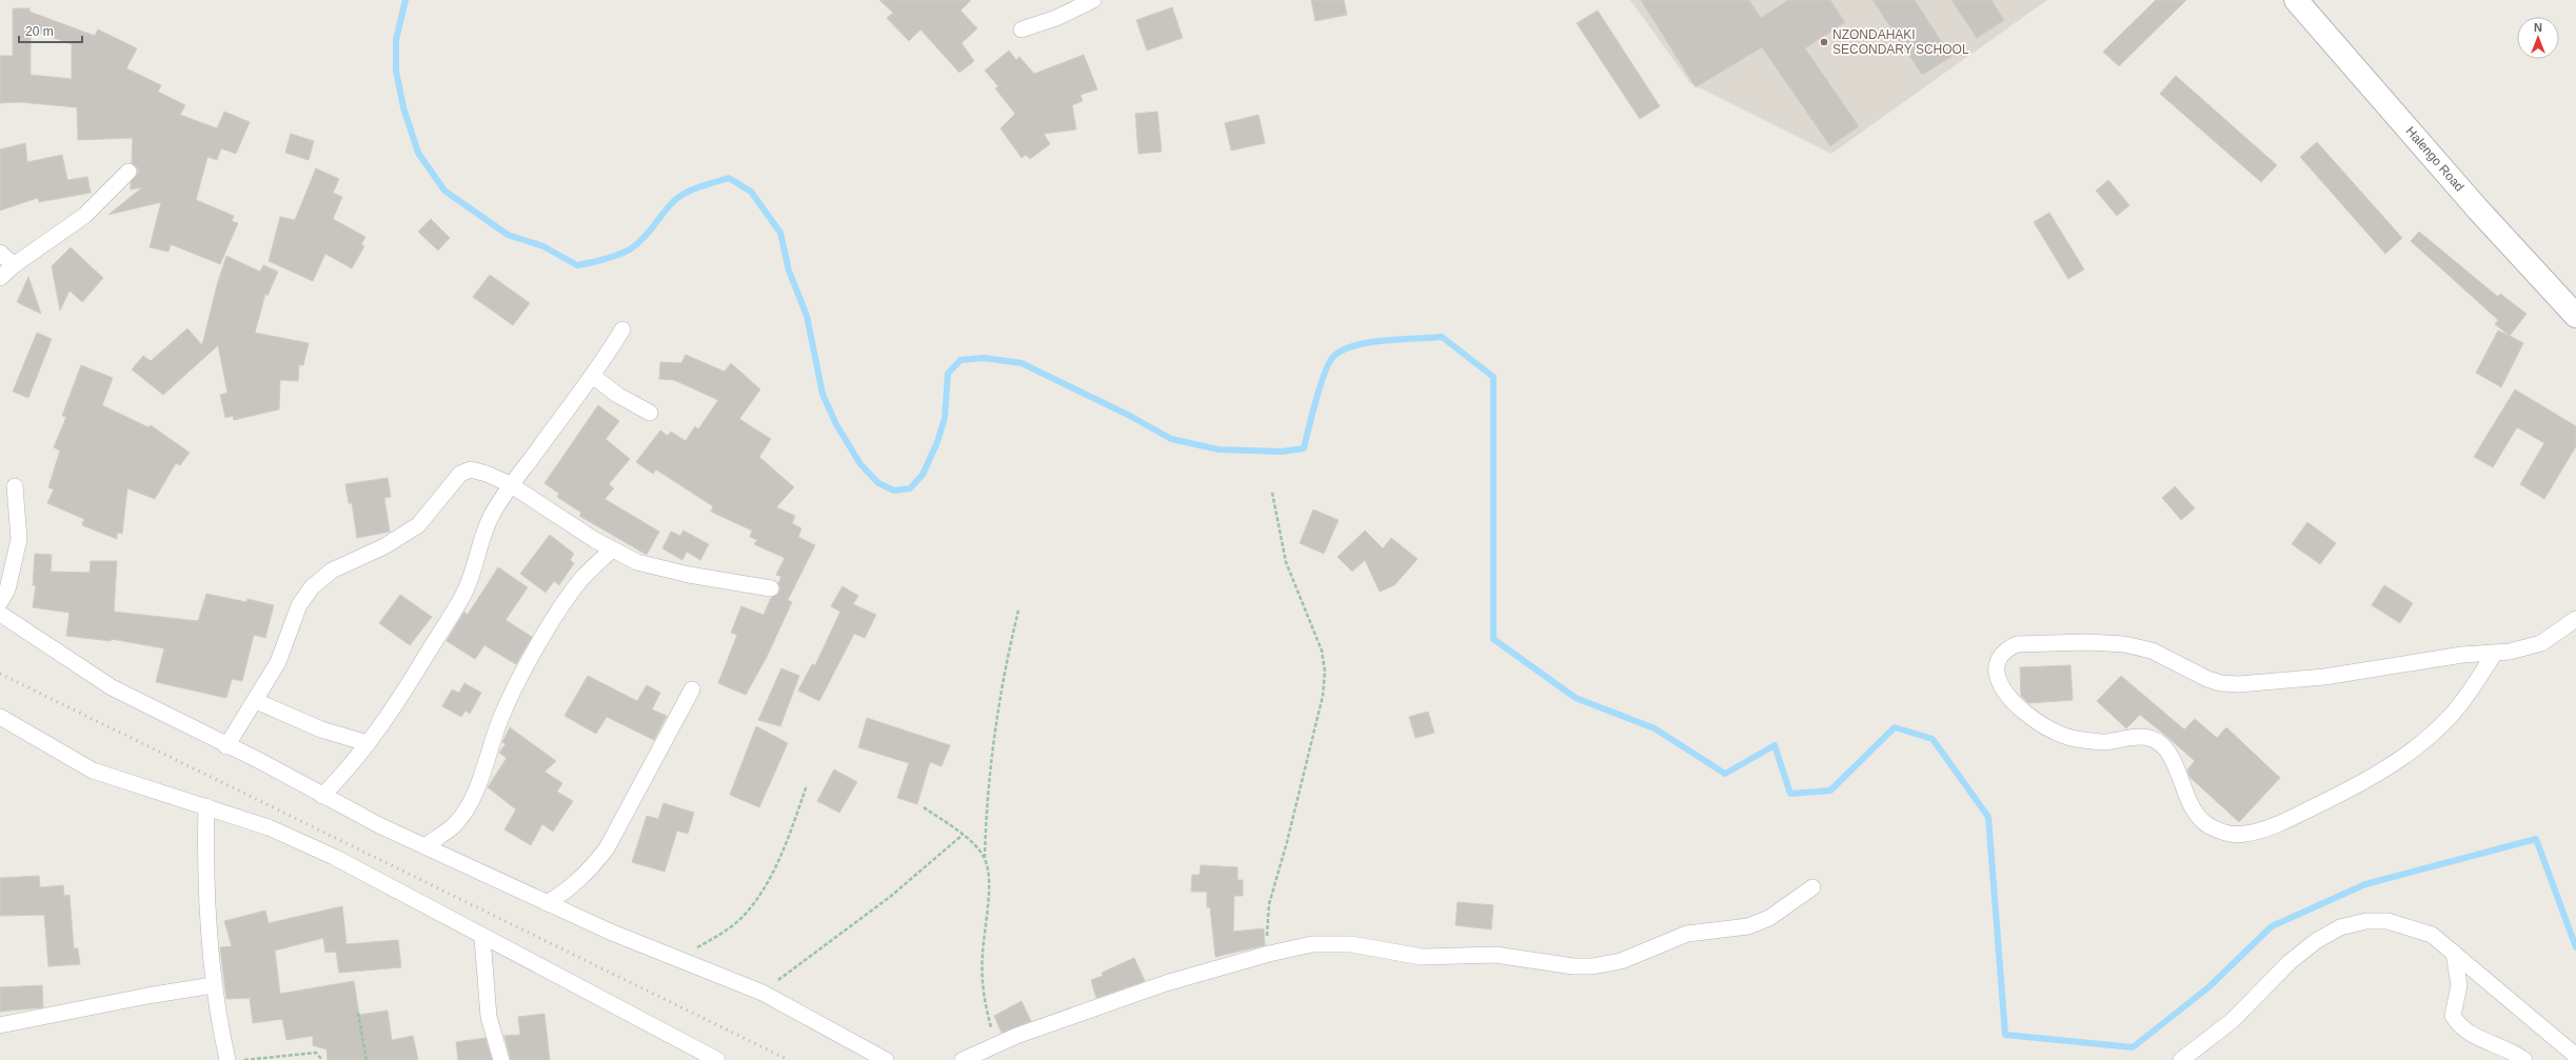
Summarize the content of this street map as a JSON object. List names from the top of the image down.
{
  "streets": {
    "street": ["Halengo Road"]
  },
  "places": ["NZONDAHAKI SECONDARY SCHOOL"],
  "scale_bar": "20 m",
  "north": "top"
}
